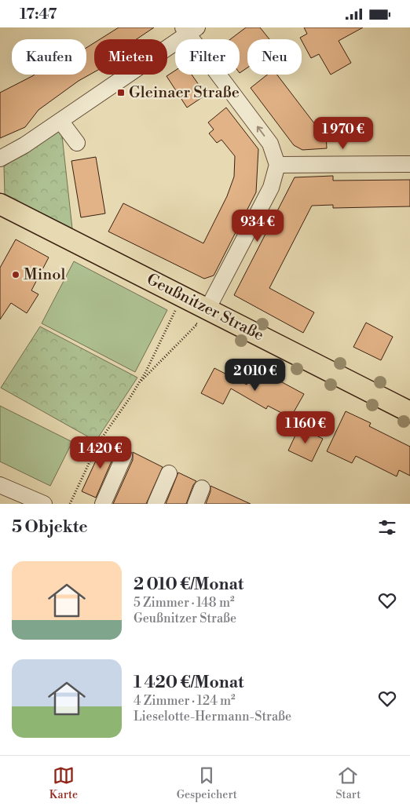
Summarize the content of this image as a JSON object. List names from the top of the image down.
{
  "streets": {
    "main road": ["Geußnitzer Straße"]
  },
  "places": {
    "transit": ["Gleinaer Straße"],
    "other": ["Minol"]
  },
  "page": {
    "status": "17:47",
    "chip": [
      "Kaufen",
      "Mieten",
      "Filter",
      "Neu"
    ],
    "price": [
      "1 970 €",
      "934 €",
      "2 010 €",
      "1 160 €",
      "1 420 €"
    ],
    "heading": "5 Objekte",
    "list": [
      {
        "name": "2 010 €/Monat",
        "note": "5 Zimmer · 148 m² · Geußnitzer Straße"
      },
      {
        "name": "1 420 €/Monat",
        "note": "4 Zimmer · 124 m² · Lieselotte-Hermann-Straße"
      }
    ],
    "tabs": ["Karte", "Gespeichert", "Start"]
  }
}
